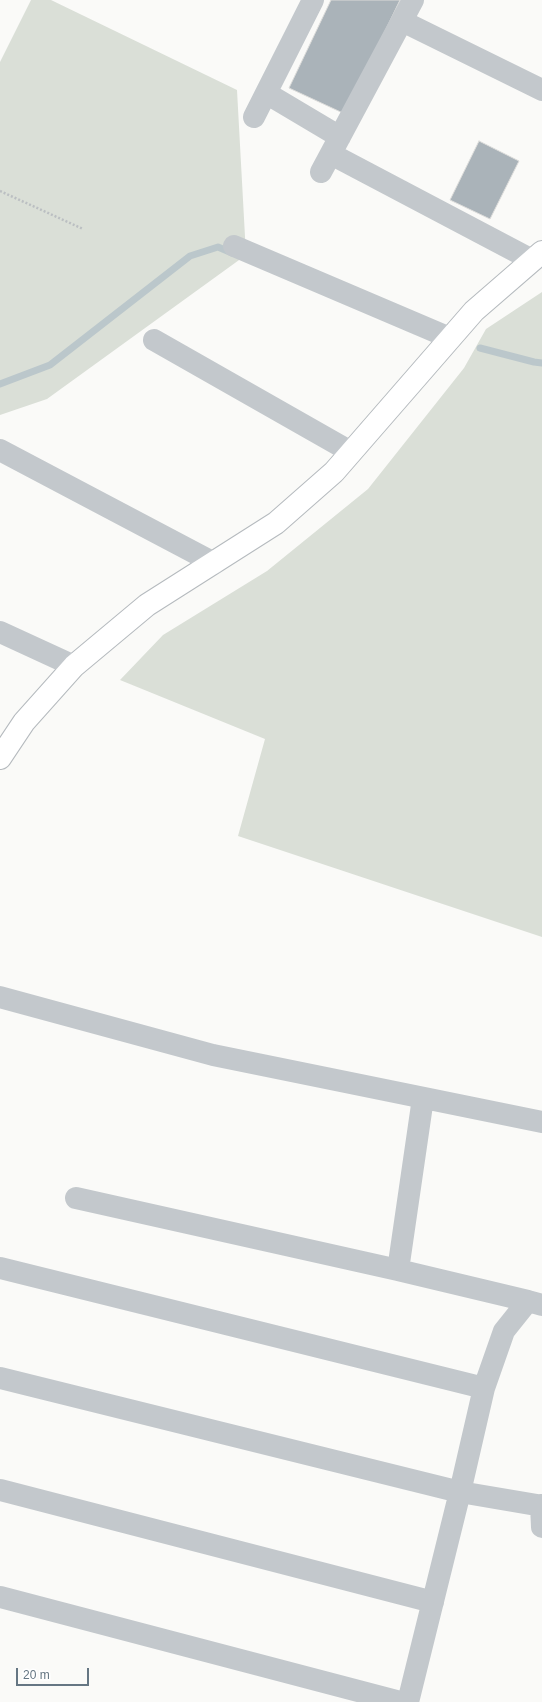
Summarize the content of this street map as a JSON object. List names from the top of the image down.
{
  "scale_bar": "20 m"
}
